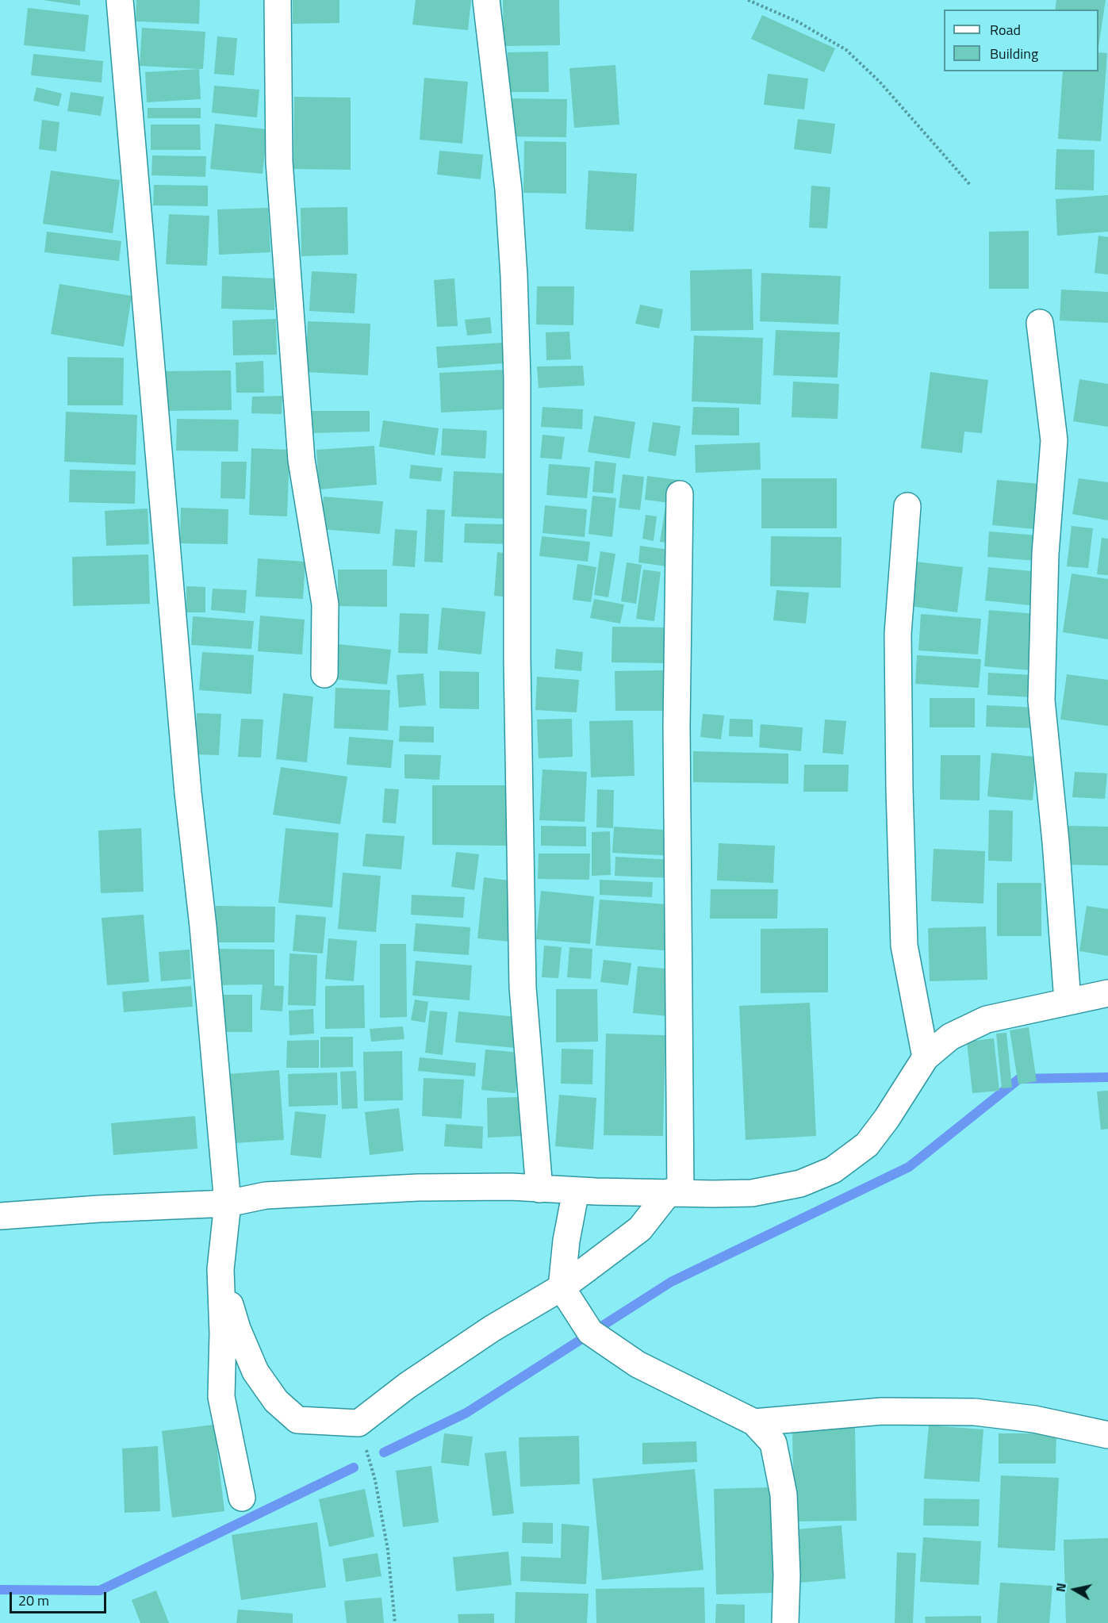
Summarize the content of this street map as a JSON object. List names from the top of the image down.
{
  "legend": ["Road", "Building"],
  "scale_bar": "20 m",
  "north": "left"
}
